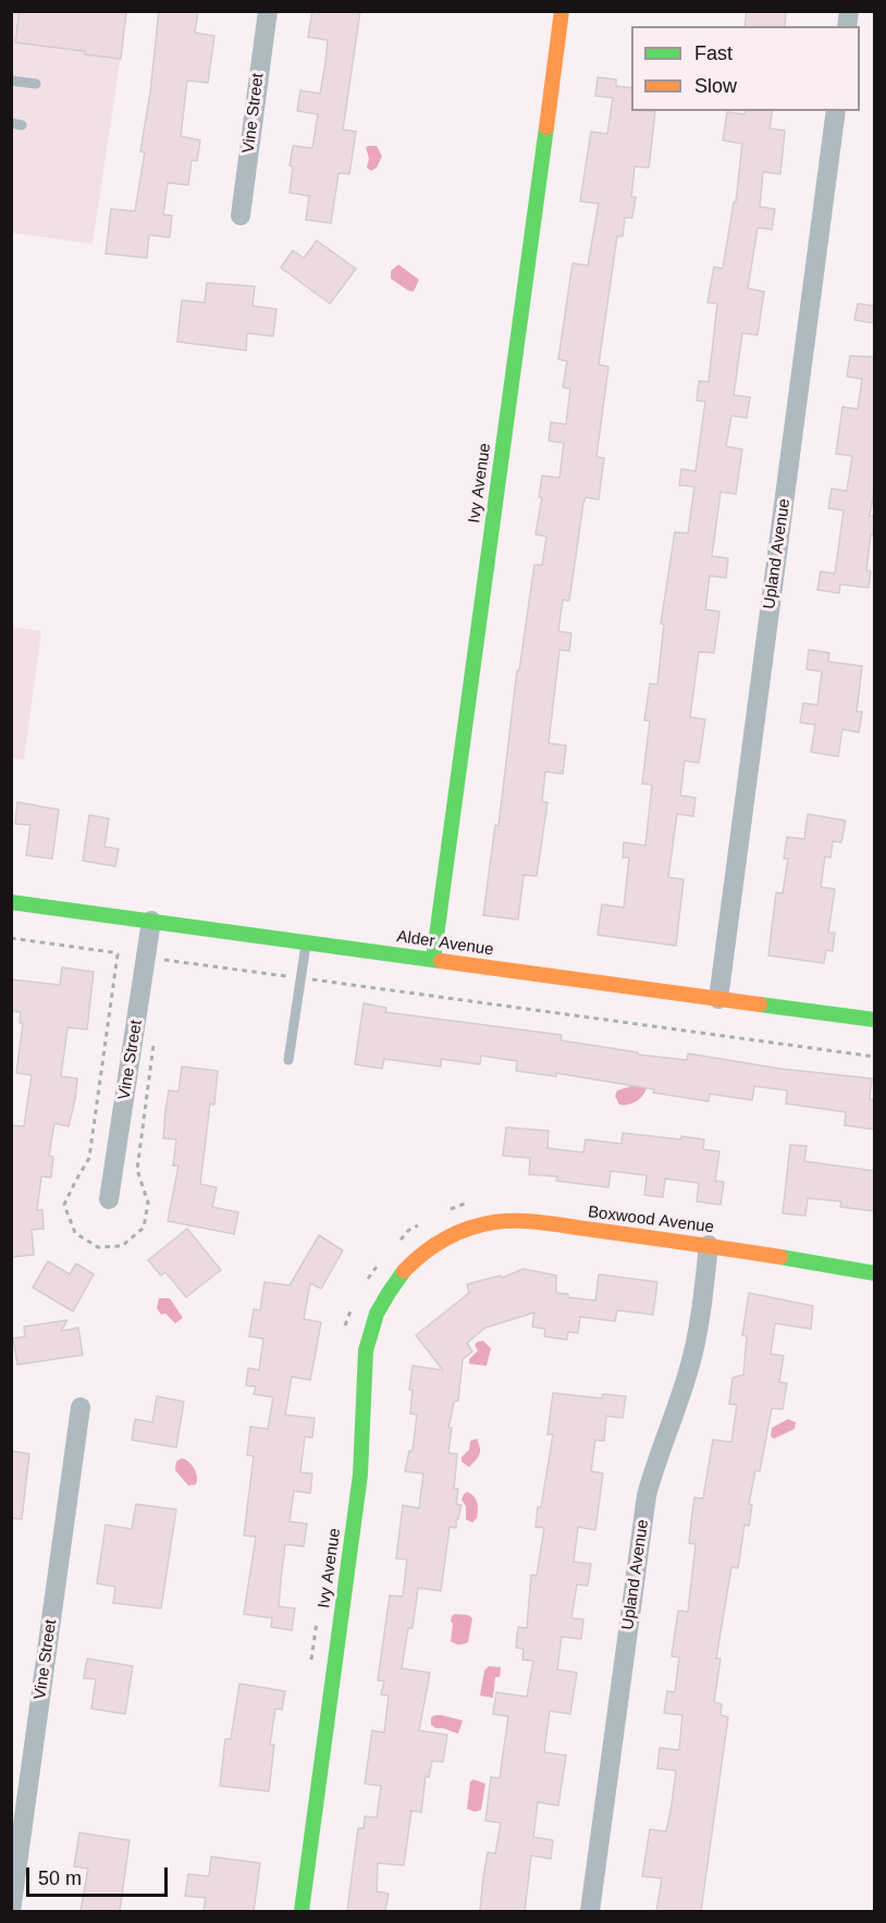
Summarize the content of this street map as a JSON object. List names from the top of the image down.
{
  "streets": {
    "street": [
      "Vine Street",
      "Ivy Avenue",
      "Upland Avenue",
      "Alder Avenue",
      "Boxwood Avenue"
    ]
  },
  "crossings": [
    ["Vine Street", "Alder Avenue"],
    ["Ivy Avenue", "Alder Avenue"],
    ["Ivy Avenue", "Boxwood Avenue"],
    ["Upland Avenue", "Alder Avenue"],
    ["Upland Avenue", "Boxwood Avenue"]
  ],
  "legend": ["Fast", "Slow"],
  "scale_bar": "50 m"
}
